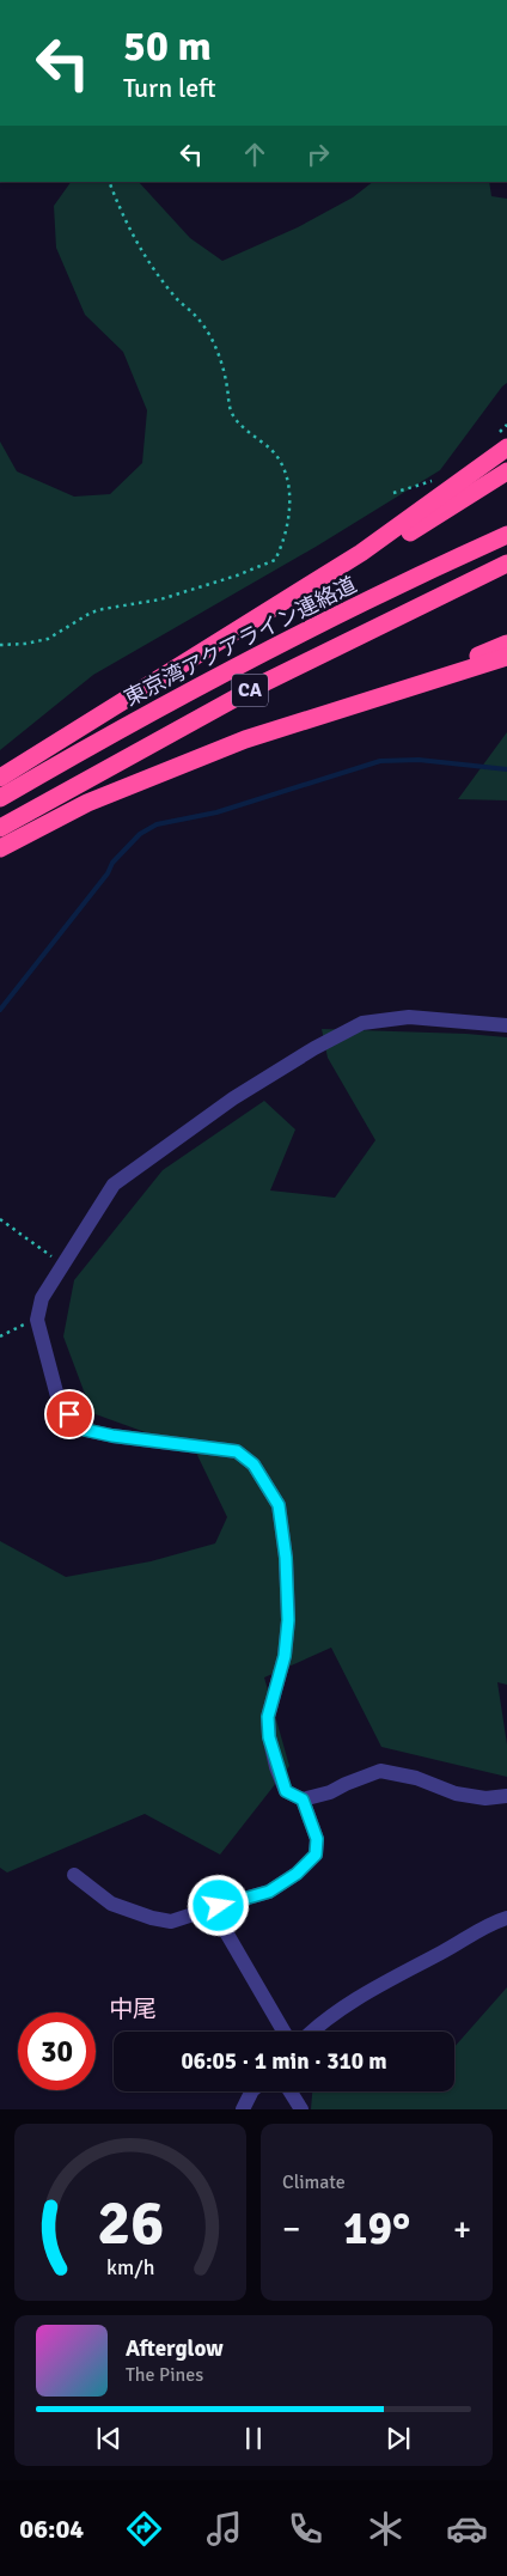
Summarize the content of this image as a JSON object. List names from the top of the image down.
{
  "streets": {
    "highway": ["東京湾アクアライン連絡道", "CA"]
  },
  "districts": ["中尾"],
  "page": {
    "turn": ["50 m", "Turn left"],
    "limit": "30",
    "trip": "06:05 · 1 min · 310 m",
    "tile": "Climate",
    "heat": ["−", "19°", "+"],
    "song": ["Afterglow", "The Pines"],
    "tabs": "06:04",
    "gauge": ["26", "km/h"]
  }
}
